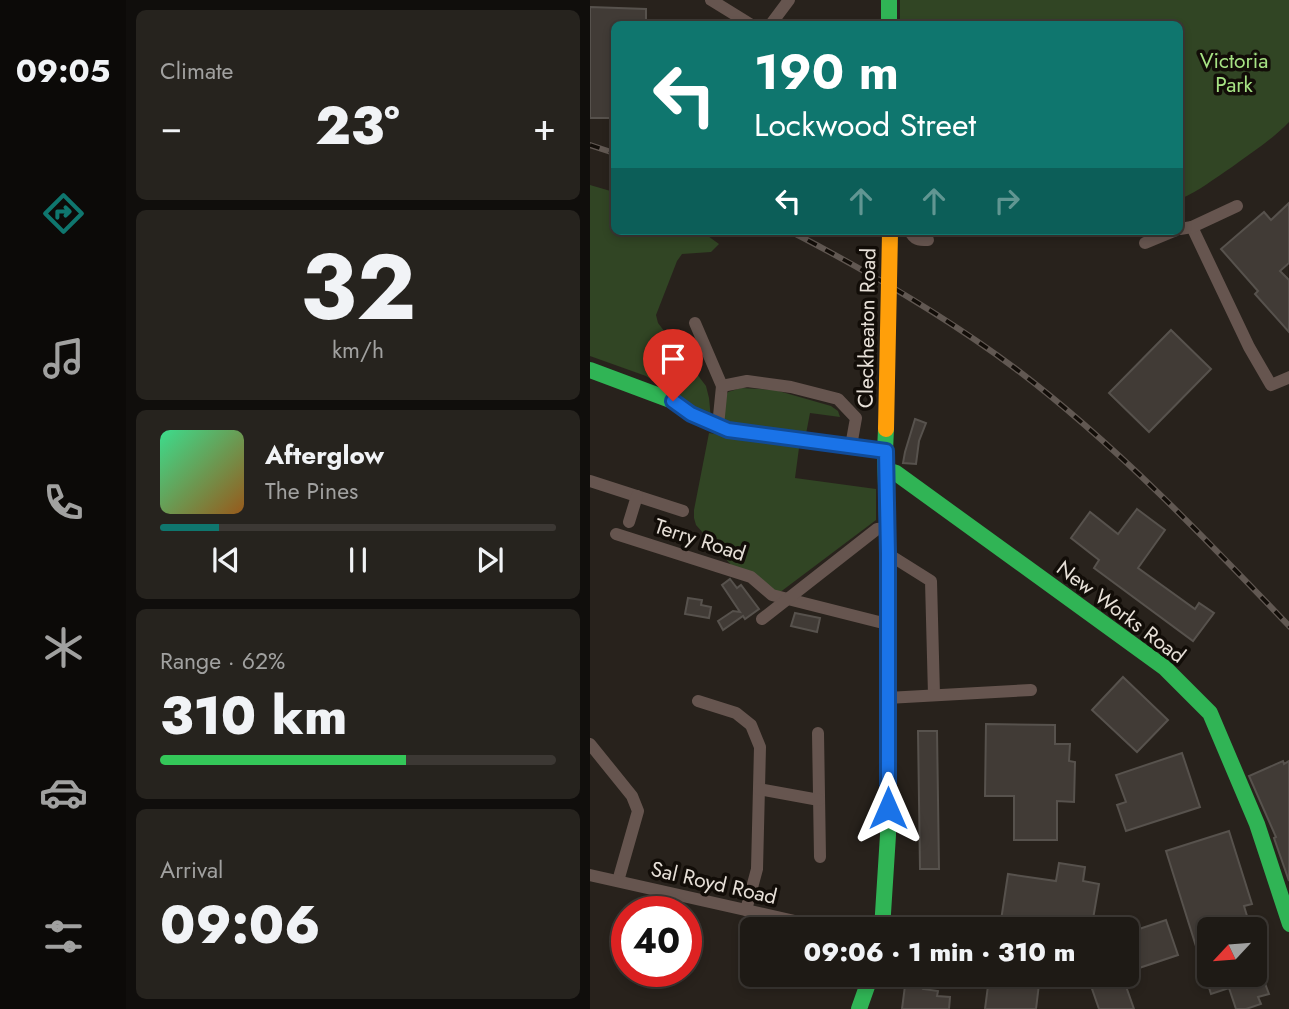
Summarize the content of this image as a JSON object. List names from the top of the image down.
{
  "streets": {
    "street": [
      "Cleckheaton Road",
      "Terry Road",
      "New Works Road",
      "Sal Royd Road"
    ]
  },
  "crossings": [
    ["Cleckheaton Road", "Terry Road"],
    ["Cleckheaton Road", "New Works Road"]
  ],
  "parks": ["Victoria Park"],
  "north": "bottom left",
  "page": {
    "tabs": "09:05",
    "tile": [
      "Climate",
      ["32", "km/h"],
      ["Range · 62%", "310 km"],
      ["Arrival", "09:06"]
    ],
    "turn": ["190 m", "Lockwood Street"],
    "heat": ["−", "23°", "+"],
    "song": ["Afterglow", "The Pines"],
    "limit": "40",
    "trip": "09:06 · 1 min · 310 m"
  }
}
